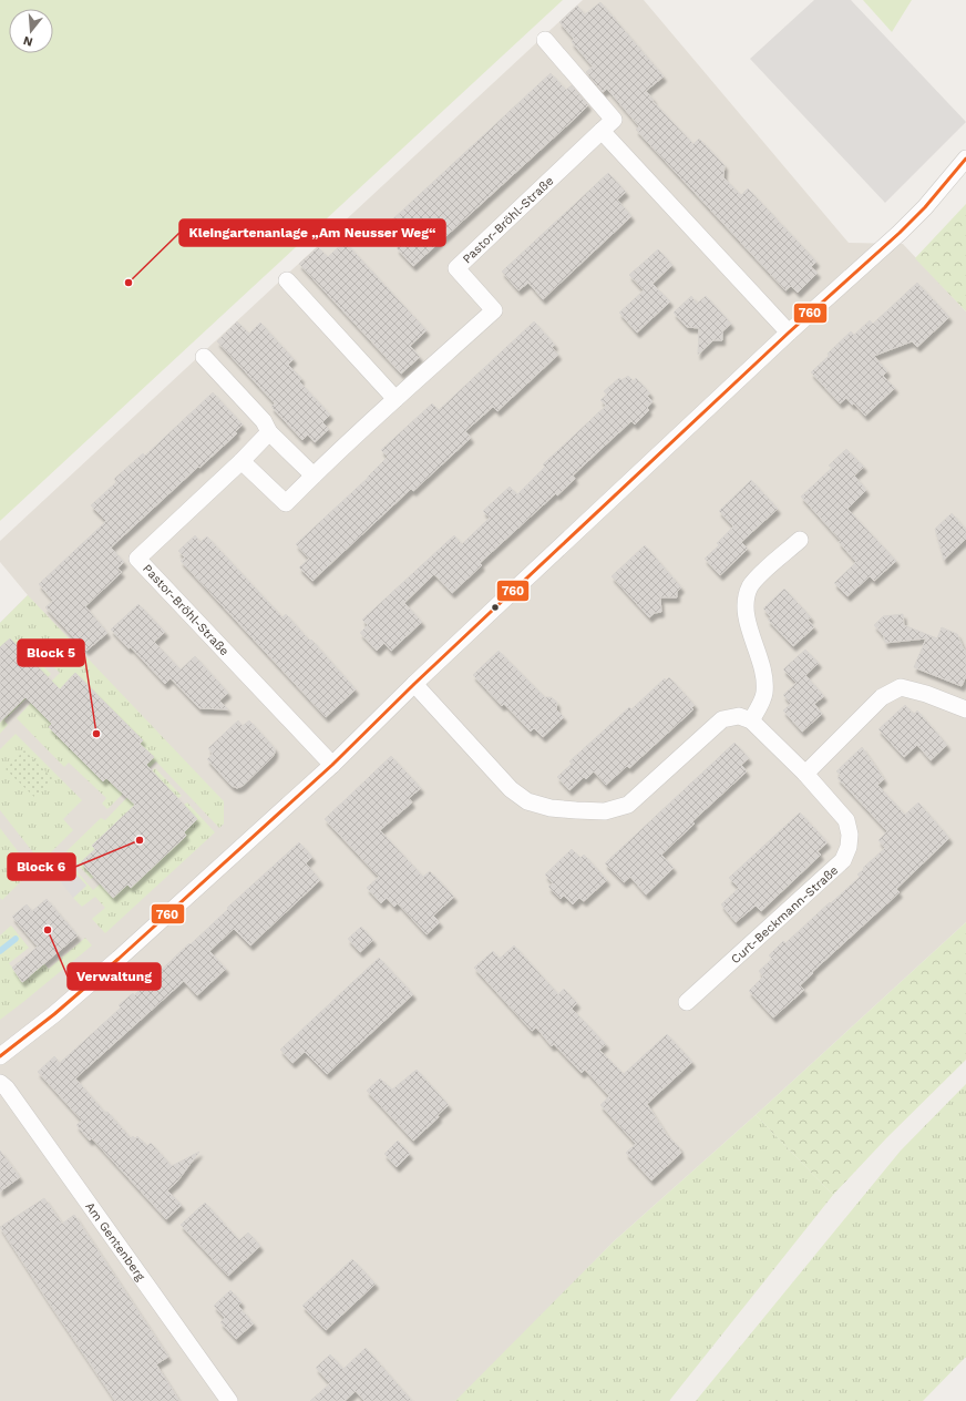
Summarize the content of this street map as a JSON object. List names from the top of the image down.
{
  "streets": {
    "street": ["Pastor-Bröhl-Straße", "Curt-Beckmann-Straße", "Am Gentenberg"]
  },
  "places": [
    "Kleingartenanlage „Am Neusser Weg“",
    "Block 5",
    "Block 6",
    "Verwaltung"
  ],
  "lines": ["transit line 760"],
  "north": "bottom"
}
